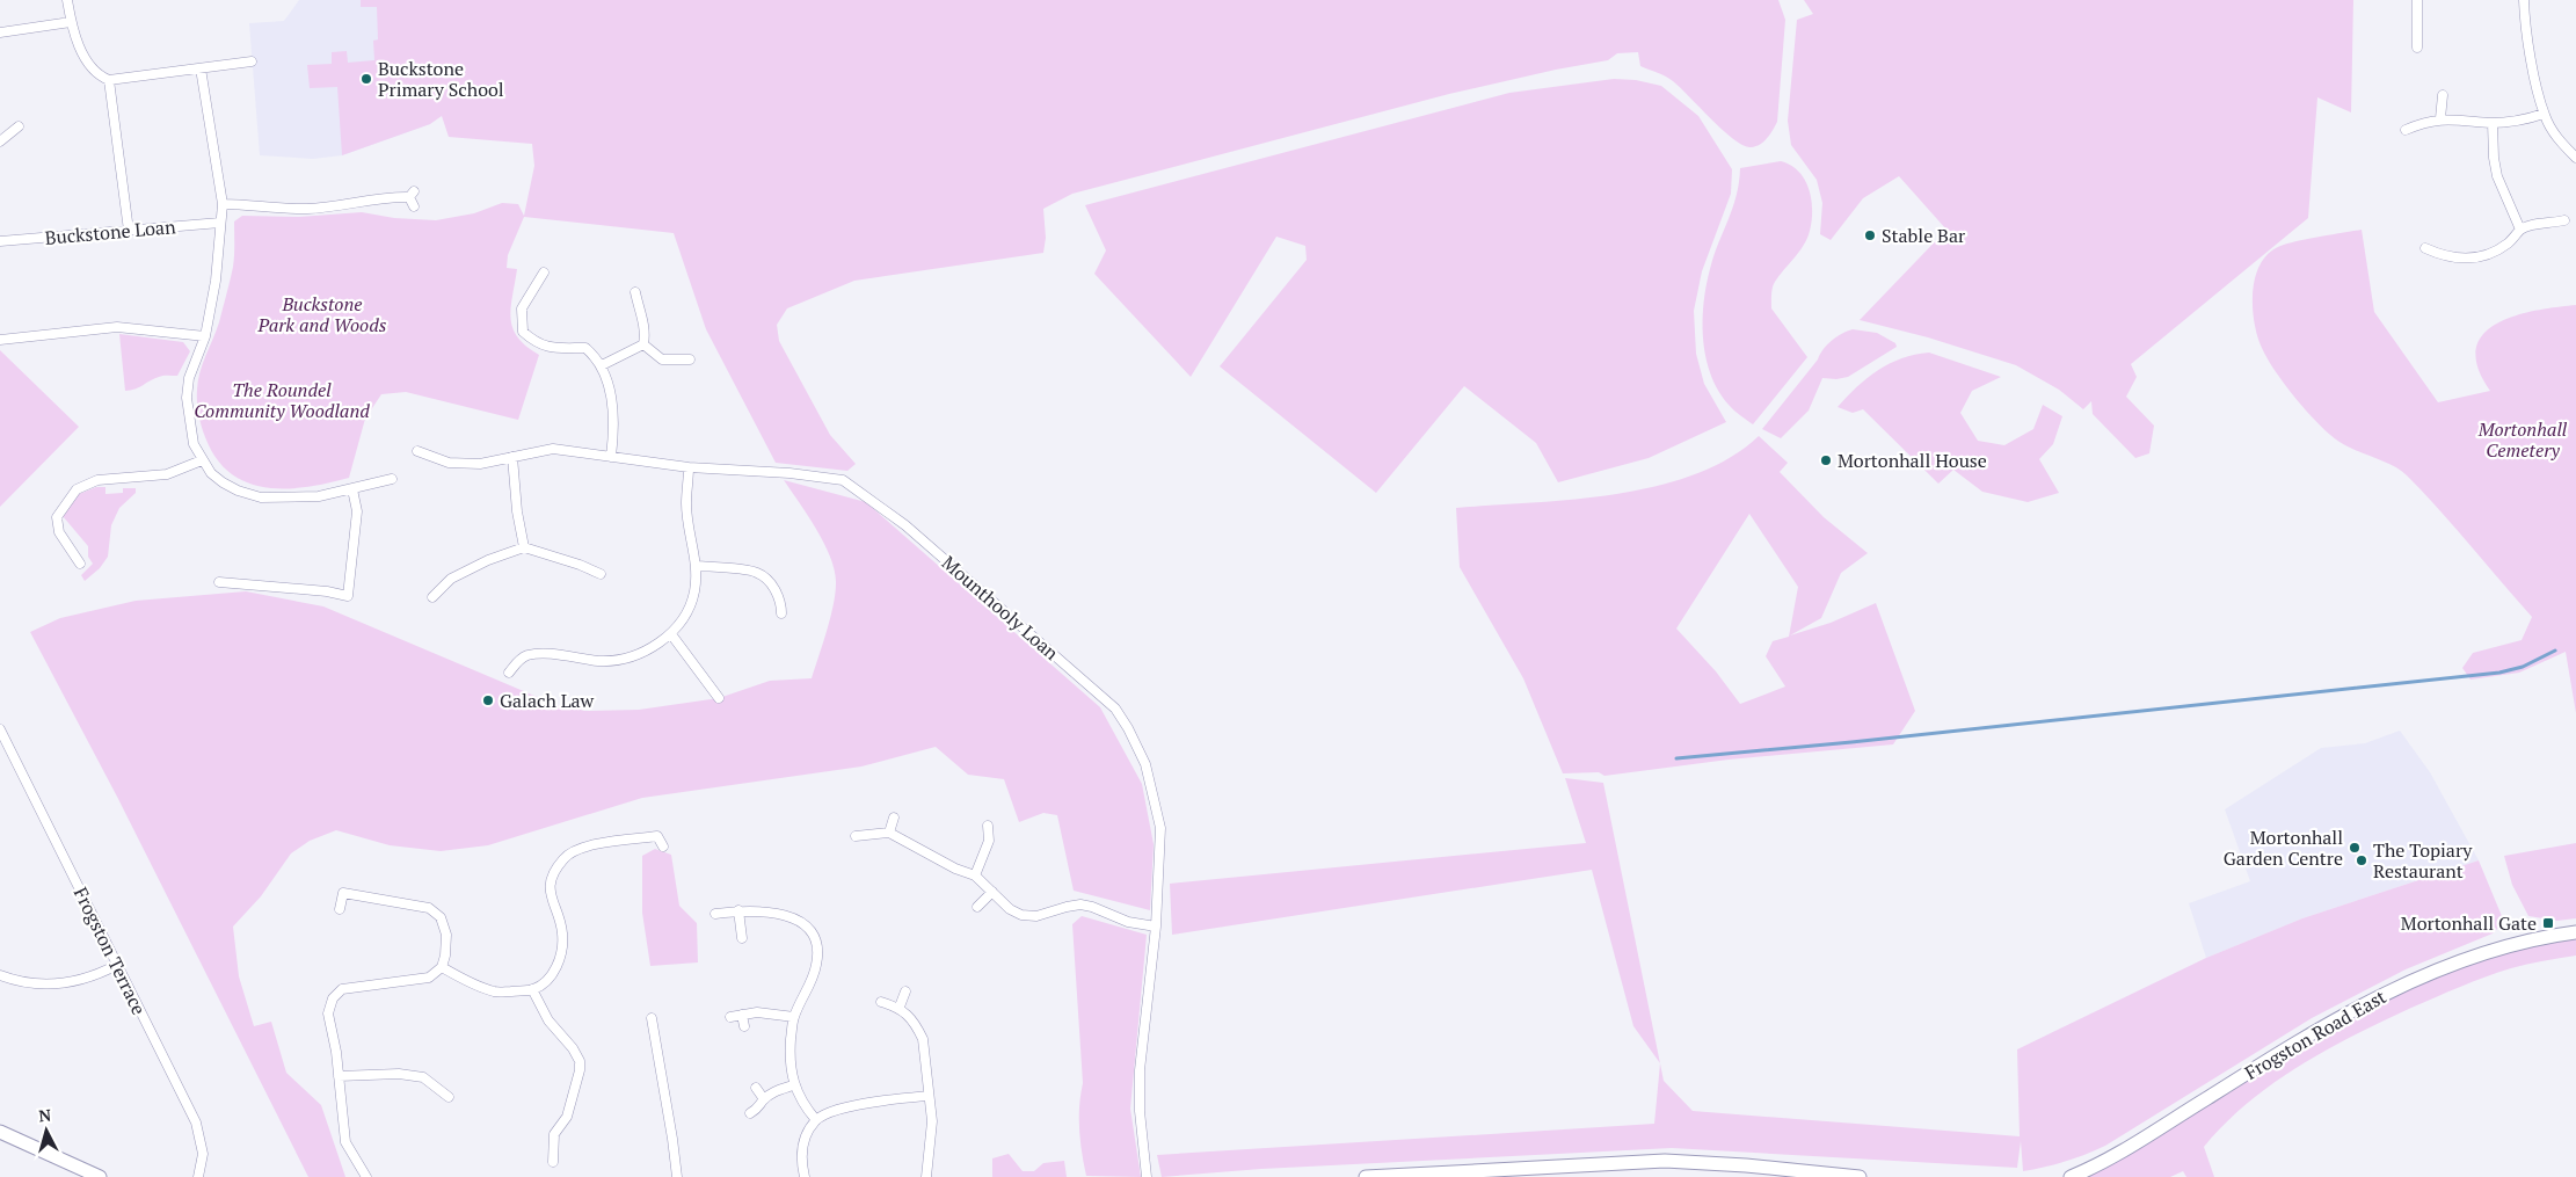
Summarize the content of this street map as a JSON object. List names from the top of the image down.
{
  "streets": {
    "main road": ["Frogston Road East"],
    "street": ["Buckstone Loan", "Mounthooly Loan", "Frogston Terrace"]
  },
  "parks": ["Buckstone Park and Woods", "The Roundel Community Woodland", "Mortonhall Cemetery"],
  "places": {
    "other": [
      "Buckstone Primary School",
      "Stable Bar",
      "Mortonhall House",
      "Galach Law",
      "Mortonhall Garden Centre",
      "The Topiary Restaurant"
    ],
    "transit": ["Mortonhall Gate"]
  },
  "north": "top"
}
